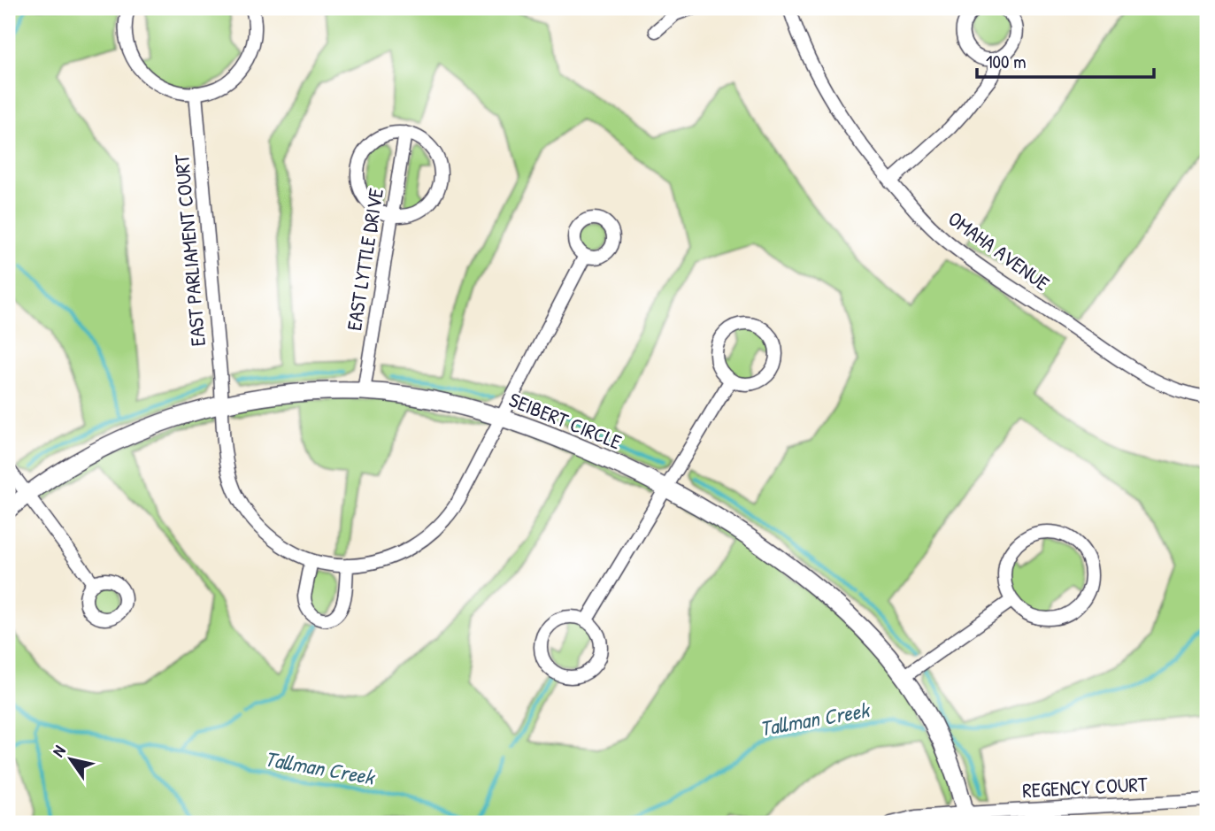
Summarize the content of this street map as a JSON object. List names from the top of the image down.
{
  "streets": {
    "street": [
      "EAST PARLIAMENT COURT",
      "OMAHA AVENUE",
      "EAST LYTTLE DRIVE",
      "SEIBERT CIRCLE",
      "REGENCY COURT"
    ]
  },
  "crossings": [
    ["EAST PARLIAMENT COURT", "SEIBERT CIRCLE"],
    ["EAST LYTTLE DRIVE", "SEIBERT CIRCLE"],
    ["SEIBERT CIRCLE", "REGENCY COURT"]
  ],
  "water": ["Tallman Creek"],
  "scale_bar": "100 m",
  "north": "top left"
}
